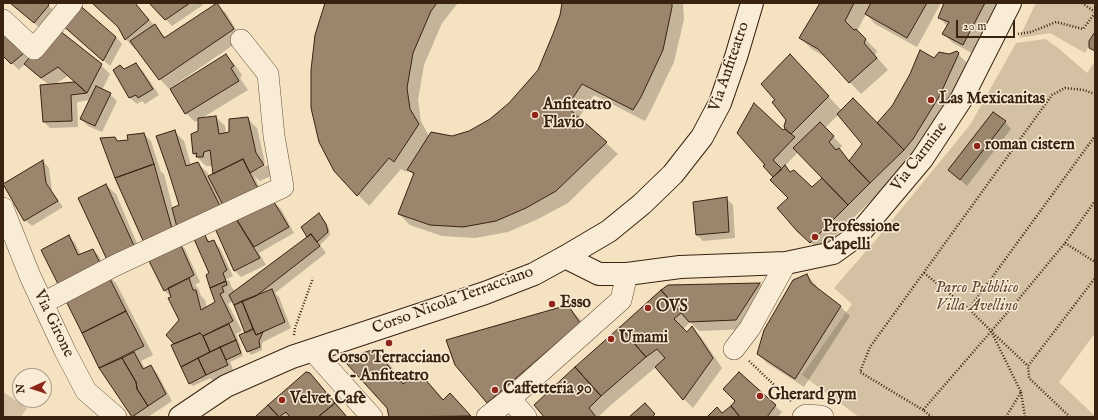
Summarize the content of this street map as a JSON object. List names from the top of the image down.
{
  "streets": {
    "main road": ["Via Anfiteatro", "Via Carmine", "Corso Nicola Terracciano"],
    "street": ["Via Girone"]
  },
  "crossings": [
    ["Via Anfiteatro", "Corso Nicola Terracciano"]
  ],
  "parks": ["Parco Pubblico Villa Avellino"],
  "places": [
    "Las Mexicanitas",
    "Anfiteatro Flavio",
    "roman cistern",
    "Professione Capelli",
    "Esso",
    "OVS",
    "Umami",
    "Corso Terracciano - Anfiteatro",
    "Caffetteria 90",
    "Gherard gym",
    "Velvet Cafè"
  ],
  "scale_bar": "20 m",
  "north": "left"
}
